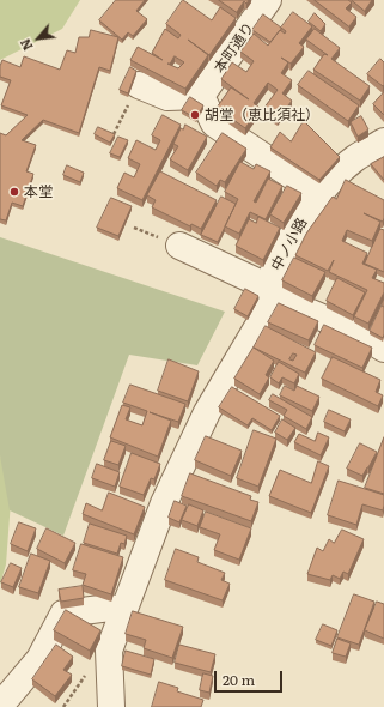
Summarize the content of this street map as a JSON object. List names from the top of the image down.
{
  "streets": {
    "street": ["本町通り", "中ノ小路"]
  },
  "places": ["胡堂（恵比須社）", "本堂"],
  "scale_bar": "20 m",
  "north": "bottom left"
}
